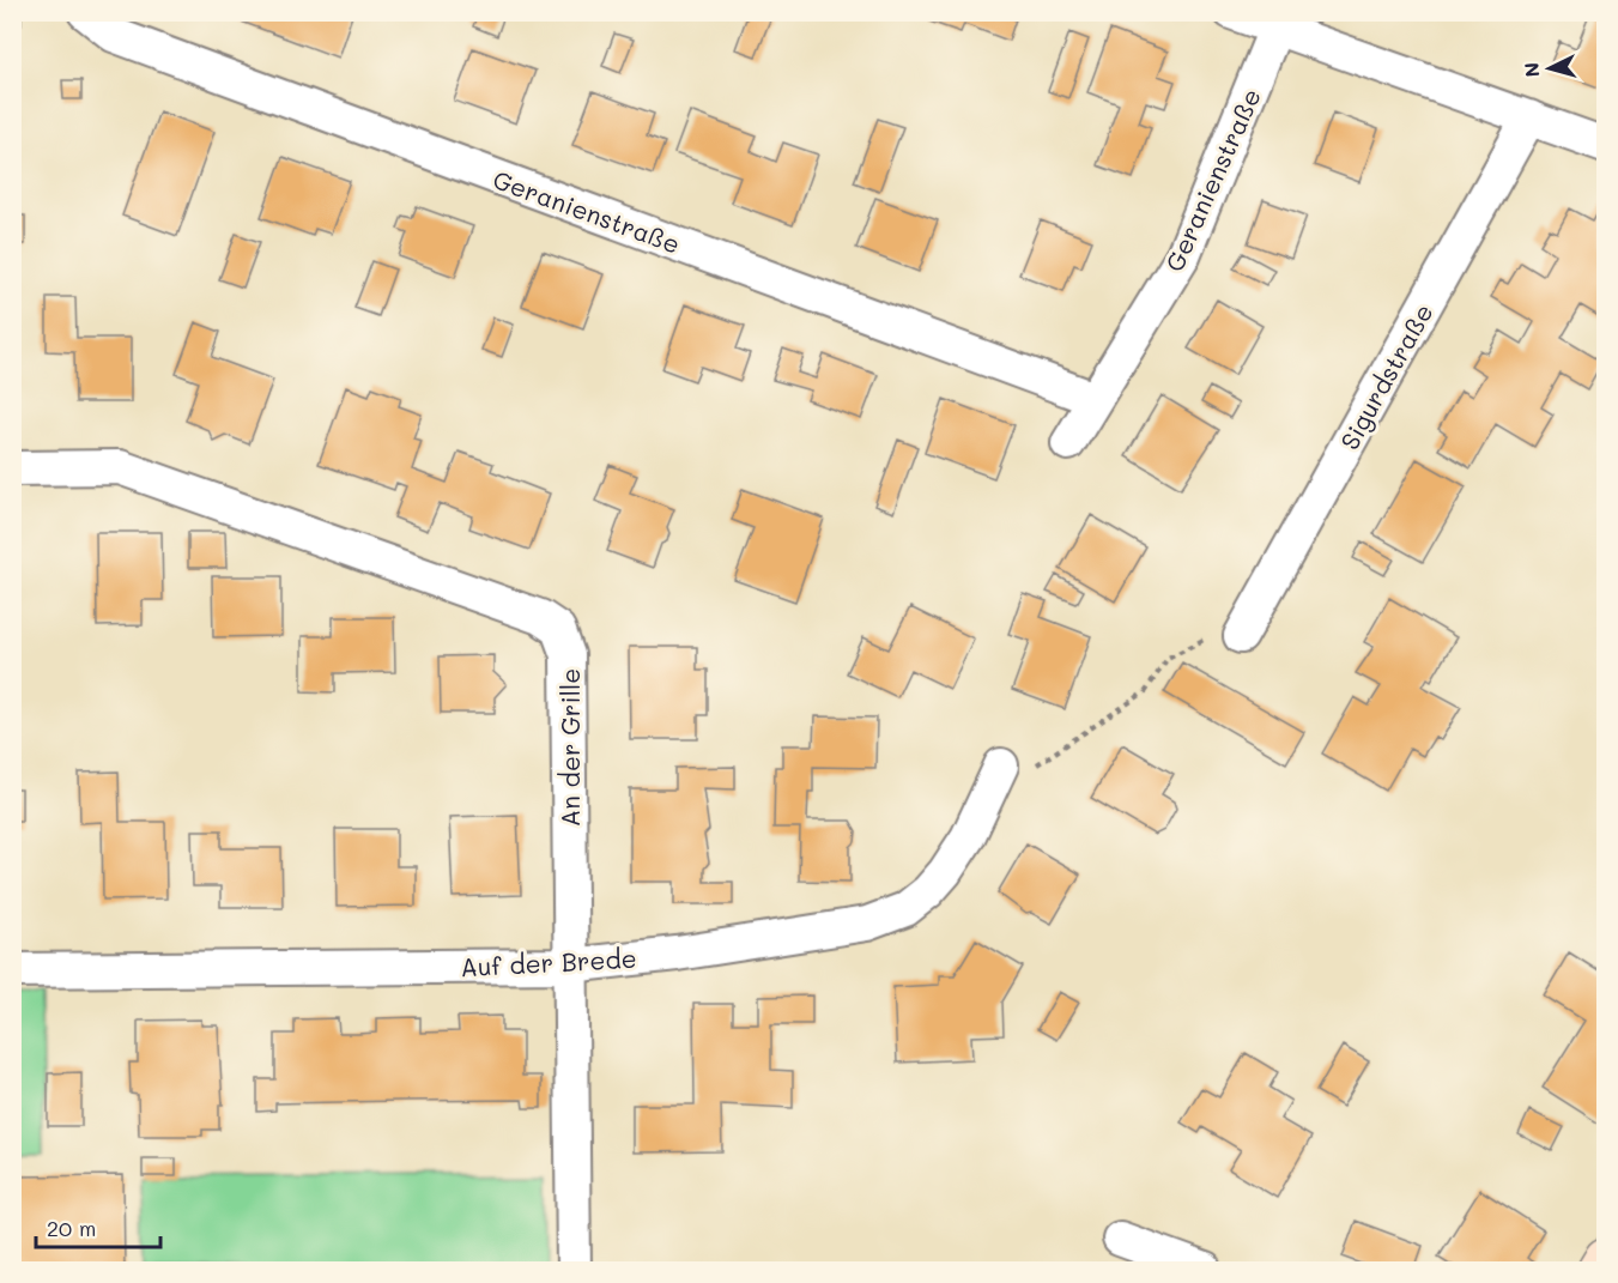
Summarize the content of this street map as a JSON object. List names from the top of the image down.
{
  "streets": {
    "street": [
      "Geranienstraße",
      "Sigurdstraße",
      "An der Grille",
      "Auf der Brede"
    ]
  },
  "crossings": [
    ["An der Grille", "Auf der Brede"]
  ],
  "scale_bar": "20 m",
  "north": "left"
}
